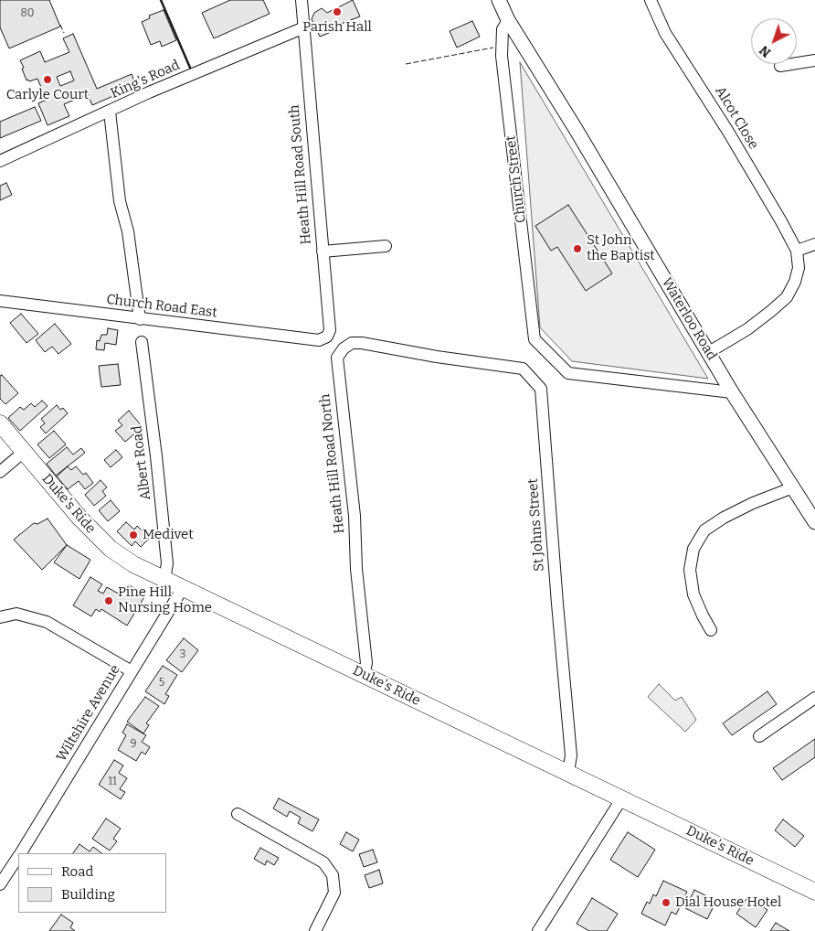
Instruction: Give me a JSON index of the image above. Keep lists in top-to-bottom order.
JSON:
{
  "streets": {
    "main road": ["Duke's Ride"],
    "street": [
      "King's Road",
      "Alcot Close",
      "Heath Hill Road South",
      "Church Street",
      "Church Road East",
      "Waterloo Road",
      "Albert Road",
      "Heath Hill Road North",
      "St Johns Street",
      "Wiltshire Avenue"
    ]
  },
  "crossings": [
    ["King's Road", "Heath Hill Road South"],
    ["Alcot Close", "Waterloo Road"],
    ["Heath Hill Road South", "Church Road East"],
    ["Church Street", "Waterloo Road"],
    ["Albert Road", "Duke's Ride"],
    ["Heath Hill Road North", "Duke's Ride"],
    ["Heath Hill Road North", "St Johns Street"],
    ["Duke's Ride", "St Johns Street"],
    ["Duke's Ride", "Wiltshire Avenue"]
  ],
  "places": [
    "Parish Hall",
    "Carlyle Court",
    "St John the Baptist",
    "Medivet",
    "Pine Hill Nursing Home",
    "Dial House Hotel"
  ],
  "house_numbers": [
    "80",
    "3",
    "5",
    "9",
    "11"
  ],
  "legend": ["Road", "Building"],
  "north": "bottom left"
}
